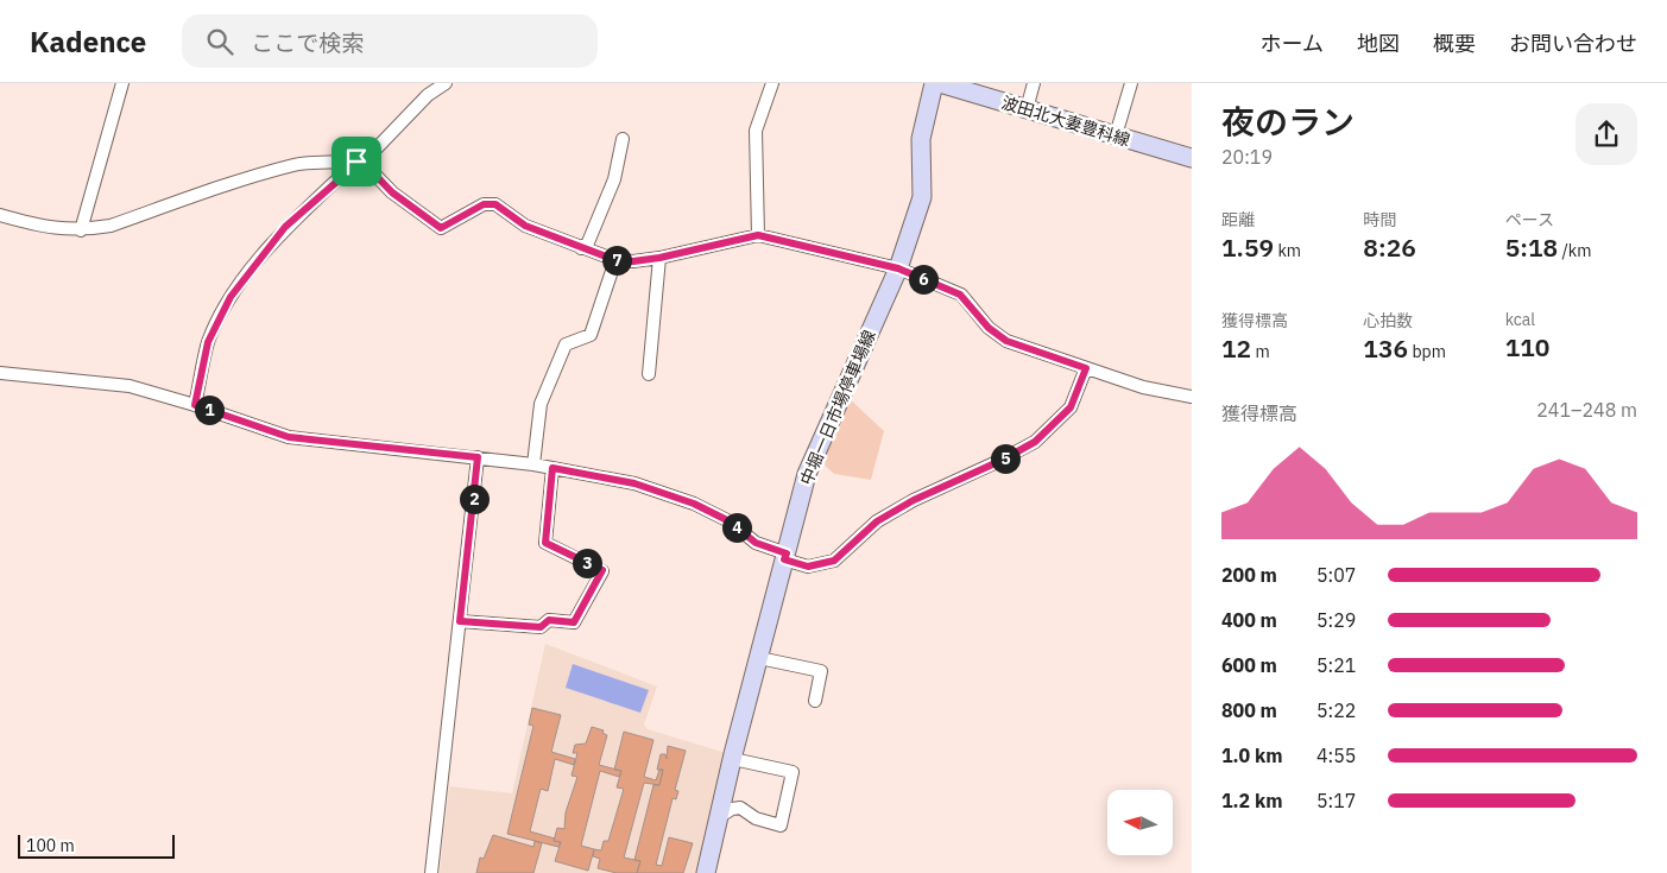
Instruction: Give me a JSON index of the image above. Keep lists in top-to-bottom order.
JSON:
{
  "streets": {
    "main road": ["波田北大妻豊科線", "中堀一日市場停車場線"]
  },
  "scale_bar": "100 m",
  "north": "left",
  "page": {
    "header": "Kadence",
    "search": "ここで検索",
    "nav": [
      "ホーム",
      "地図",
      "概要",
      "お問い合わせ"
    ],
    "heading": ["夜のラン", "20:19"],
    "stats": [
      ["距離", "1.59 km"],
      ["時間", "8:26"],
      ["ペース", "5:18 /km"],
      ["獲得標高", "12 m"],
      ["心拍数", "136 bpm"],
      ["kcal", "110"]
    ],
    "pins": [
      "7",
      "6",
      "1",
      "5",
      "2",
      "4",
      "3"
    ],
    "chart": ["獲得標高", "241–248 m"],
    "list": [
      {
        "name": "200 m",
        "note": "5:07"
      },
      {
        "name": "400 m",
        "note": "5:29"
      },
      {
        "name": "600 m",
        "note": "5:21"
      },
      {
        "name": "800 m",
        "note": "5:22"
      },
      {
        "name": "1.0 km",
        "note": "4:55"
      },
      {
        "name": "1.2 km",
        "note": "5:17"
      }
    ],
    "scale": "100 m"
  }
}
